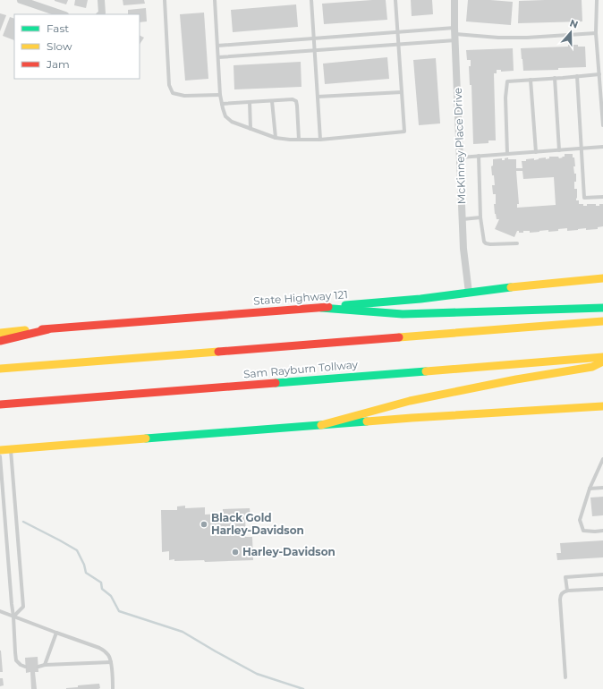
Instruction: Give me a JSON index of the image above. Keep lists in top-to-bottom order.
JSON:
{
  "streets": {
    "main road": ["State Highway 121", "Sam Rayburn Tollway"],
    "street": ["McKinney Place Drive"]
  },
  "crossings": [
    ["McKinney Place Drive", "State Highway 121"]
  ],
  "places": ["Black Gold Harley-Davidson", "Harley-Davidson"],
  "legend": ["Fast", "Slow", "Jam"],
  "north": "top"
}
